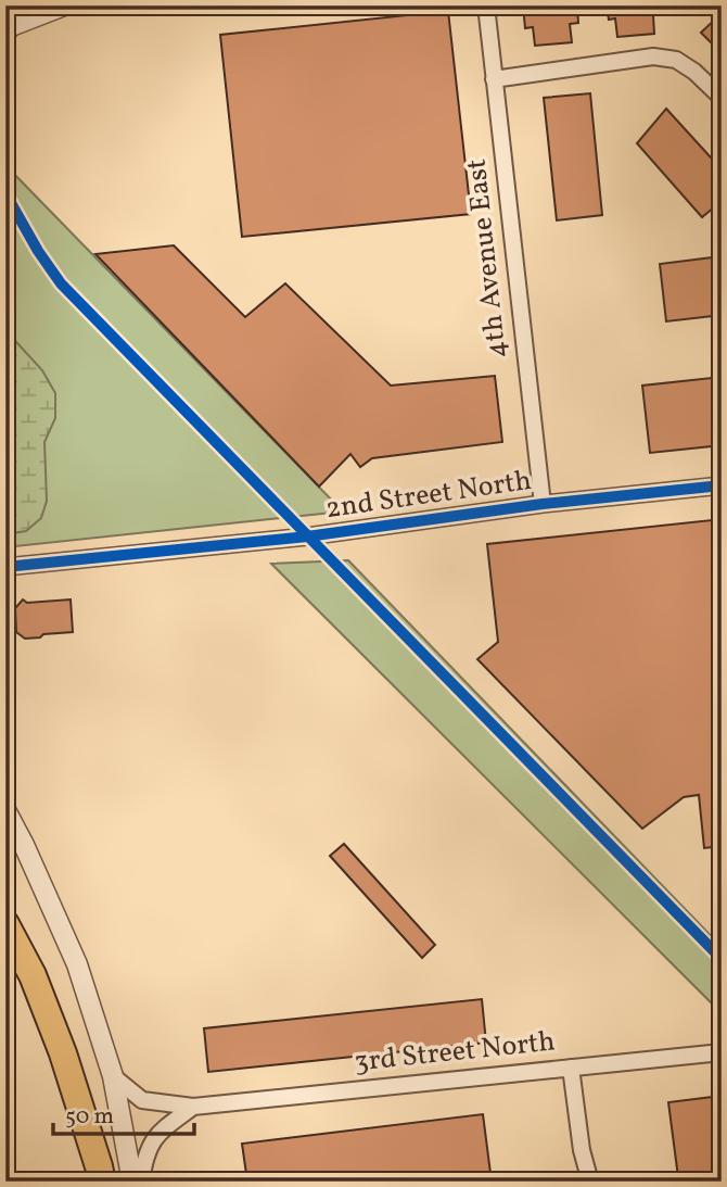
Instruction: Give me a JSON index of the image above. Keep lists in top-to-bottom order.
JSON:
{
  "streets": {
    "street": ["4th Avenue East", "2nd Street North", "3rd Street North"]
  },
  "crossings": [
    ["4th Avenue East", "2nd Street North"]
  ],
  "scale_bar": "50 m"
}
